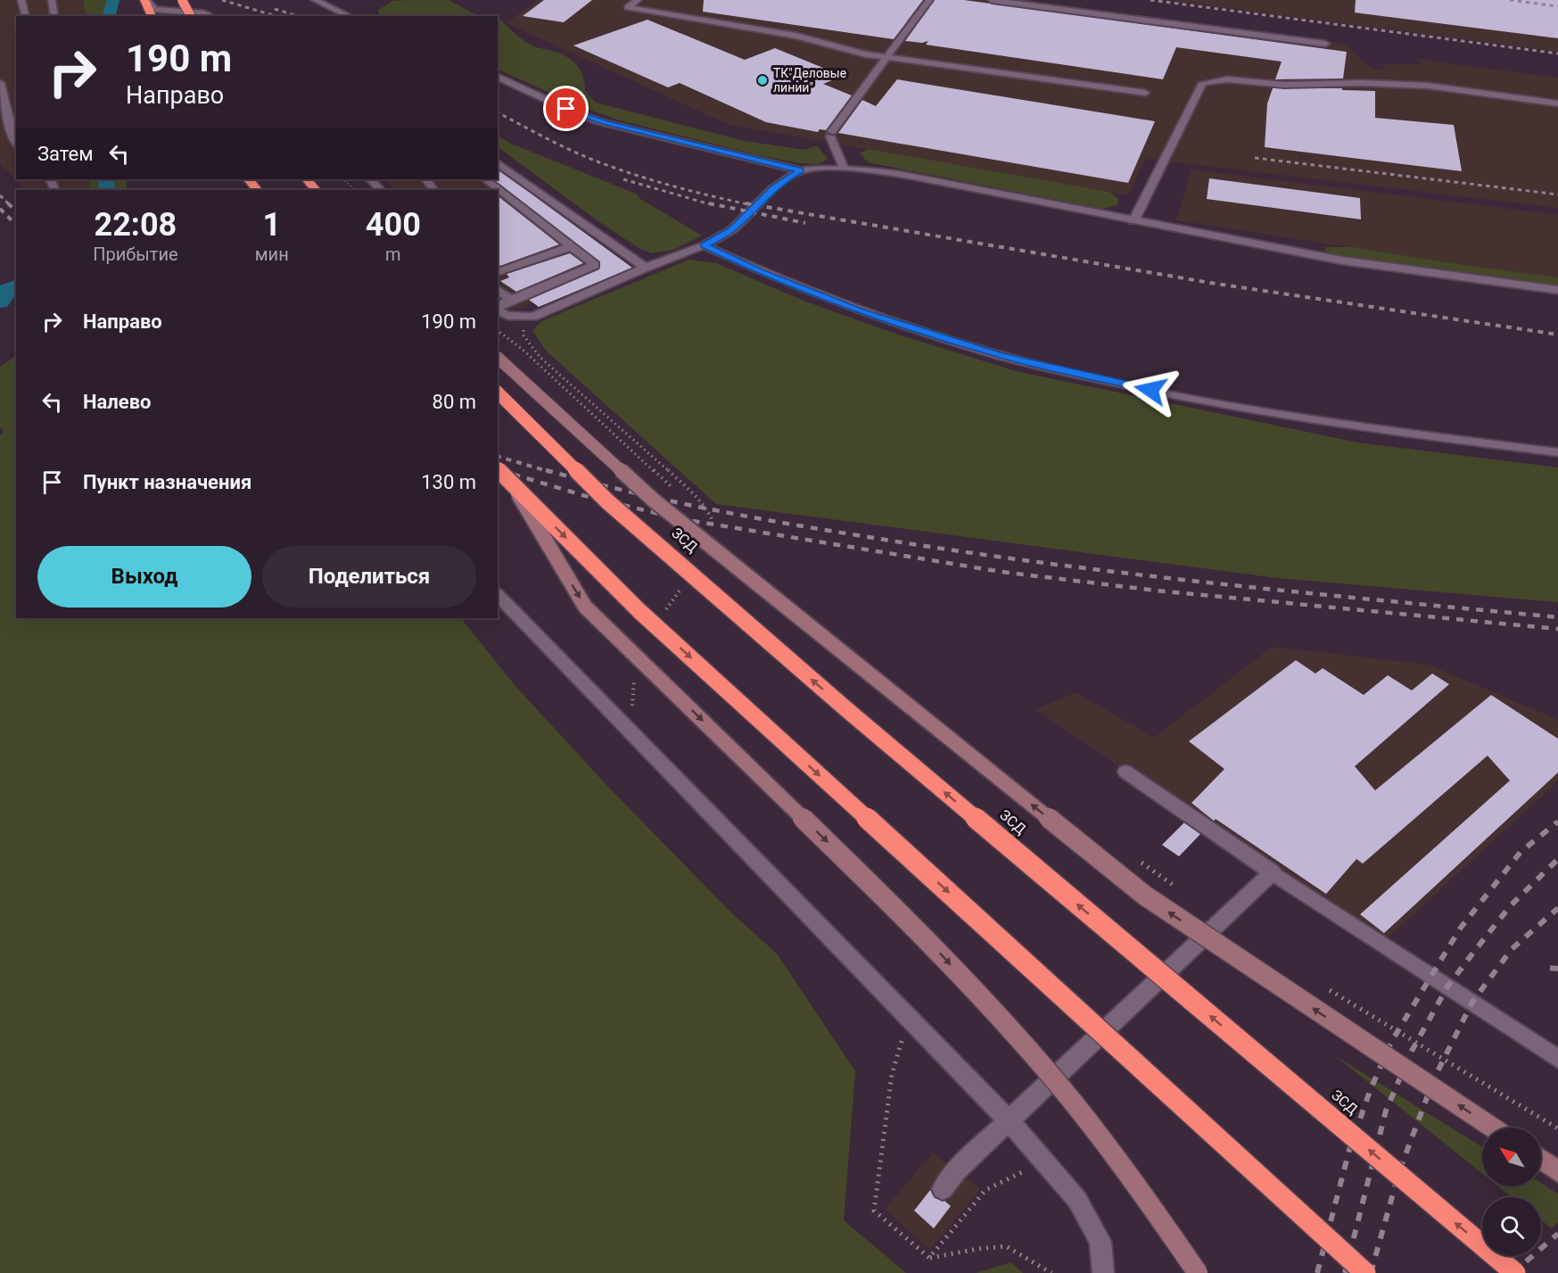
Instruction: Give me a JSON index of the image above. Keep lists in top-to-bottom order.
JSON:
{
  "streets": {
    "highway": ["ЗСД"]
  },
  "places": ["ТК\"Деловые линии\""],
  "north": "top left",
  "page": {
    "turn": ["190 m", "Направо"],
    "then": "Затем",
    "eta": [
      "22:08",
      "Прибытие",
      "1",
      "мин",
      "400",
      "m"
    ],
    "list": [
      {
        "name": "Направо",
        "value": "190 m"
      },
      {
        "name": "Налево",
        "value": "80 m"
      },
      {
        "name": "Пункт назначения",
        "value": "130 m"
      }
    ],
    "buttons": ["Выход", "Поделиться"]
  }
}
